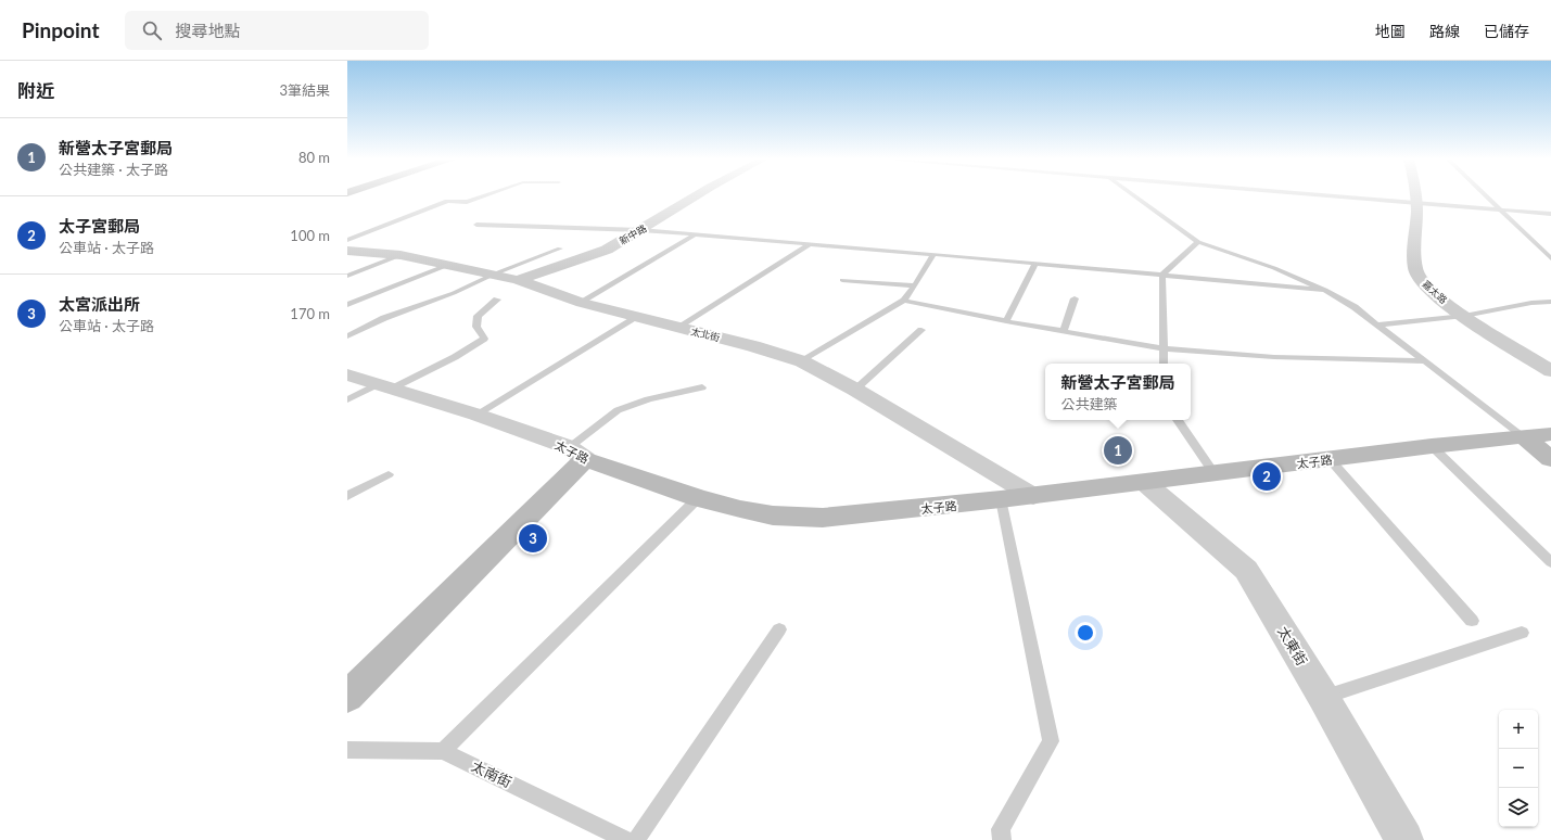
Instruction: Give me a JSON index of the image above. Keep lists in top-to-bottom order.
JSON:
{
  "streets": {
    "street": [
      "新中路",
      "嘉太路",
      "太北街",
      "太子路",
      "太東街"
    ],
    "lane": ["太南街"]
  },
  "crossings": [
    ["新中路", "太北街"],
    ["太北街", "太子路"],
    ["太子路", "太東街"]
  ],
  "page": {
    "header": "Pinpoint",
    "search": "搜尋地點",
    "nav": ["地圖", "路線", "已儲存"],
    "heading": ["附近", "3筆結果"],
    "list": [
      {
        "mark": "1",
        "name": "新營太子宮郵局",
        "note": "公共建築 · 太子路",
        "value": "80 m"
      },
      {
        "mark": "2",
        "name": "太子宮郵局",
        "note": "公車站 · 太子路",
        "value": "100 m"
      },
      {
        "mark": "3",
        "name": "太宮派出所",
        "note": "公車站 · 太子路",
        "value": "170 m"
      }
    ],
    "popup": ["新營太子宮郵局", "公共建築"],
    "pins": ["1", "2", "3"],
    "map_buttons": ["+", "−"]
  }
}
